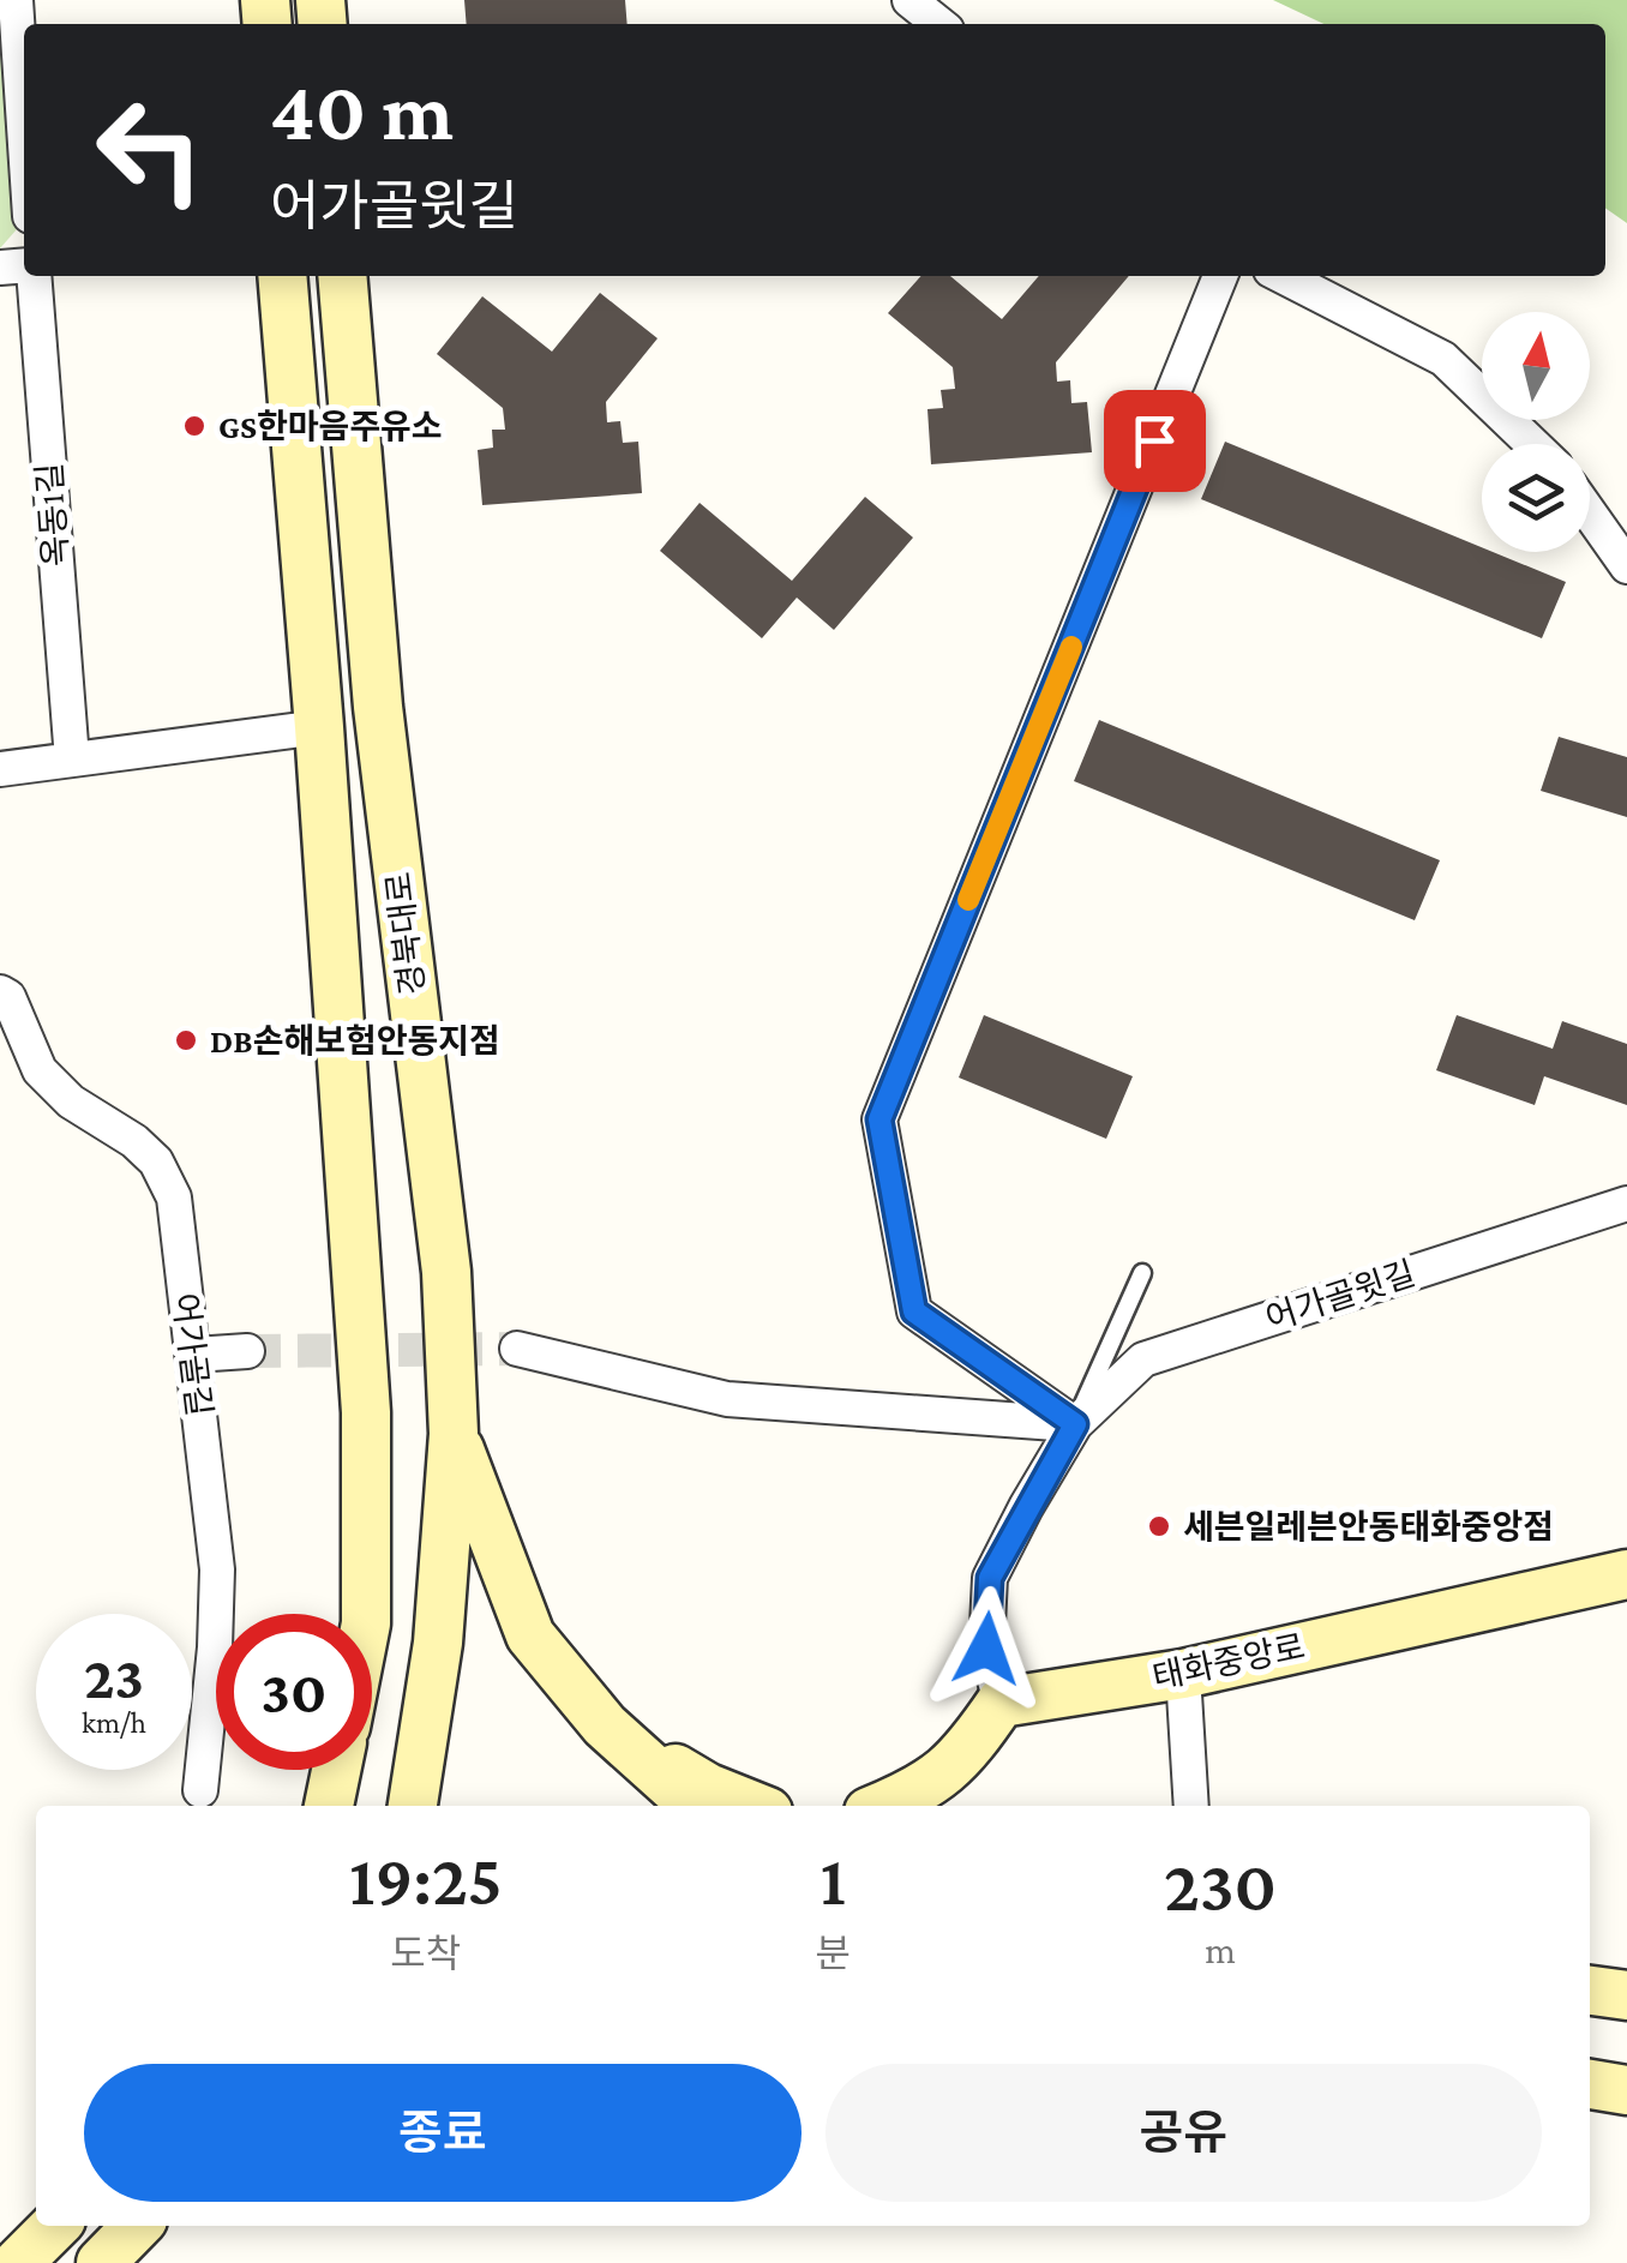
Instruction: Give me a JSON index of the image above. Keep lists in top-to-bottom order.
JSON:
{
  "streets": {
    "street": [
      "옥동1길",
      "경북대로",
      "어가골윗길",
      "어가골길",
      "태화중앙로"
    ]
  },
  "crossings": [
    ["어가골윗길", "태화중앙로"]
  ],
  "places": ["GS한마음주유소", "DB손해보험안동지점", "세븐일레븐안동태화중앙점"],
  "north": "top",
  "page": {
    "turn": ["40 m", "어가골윗길"],
    "speed": "23 km/h",
    "limit": "30",
    "eta": [
      "19:25",
      "도착",
      "1",
      "분",
      "230",
      "m"
    ],
    "buttons": ["종료", "공유"]
  }
}
